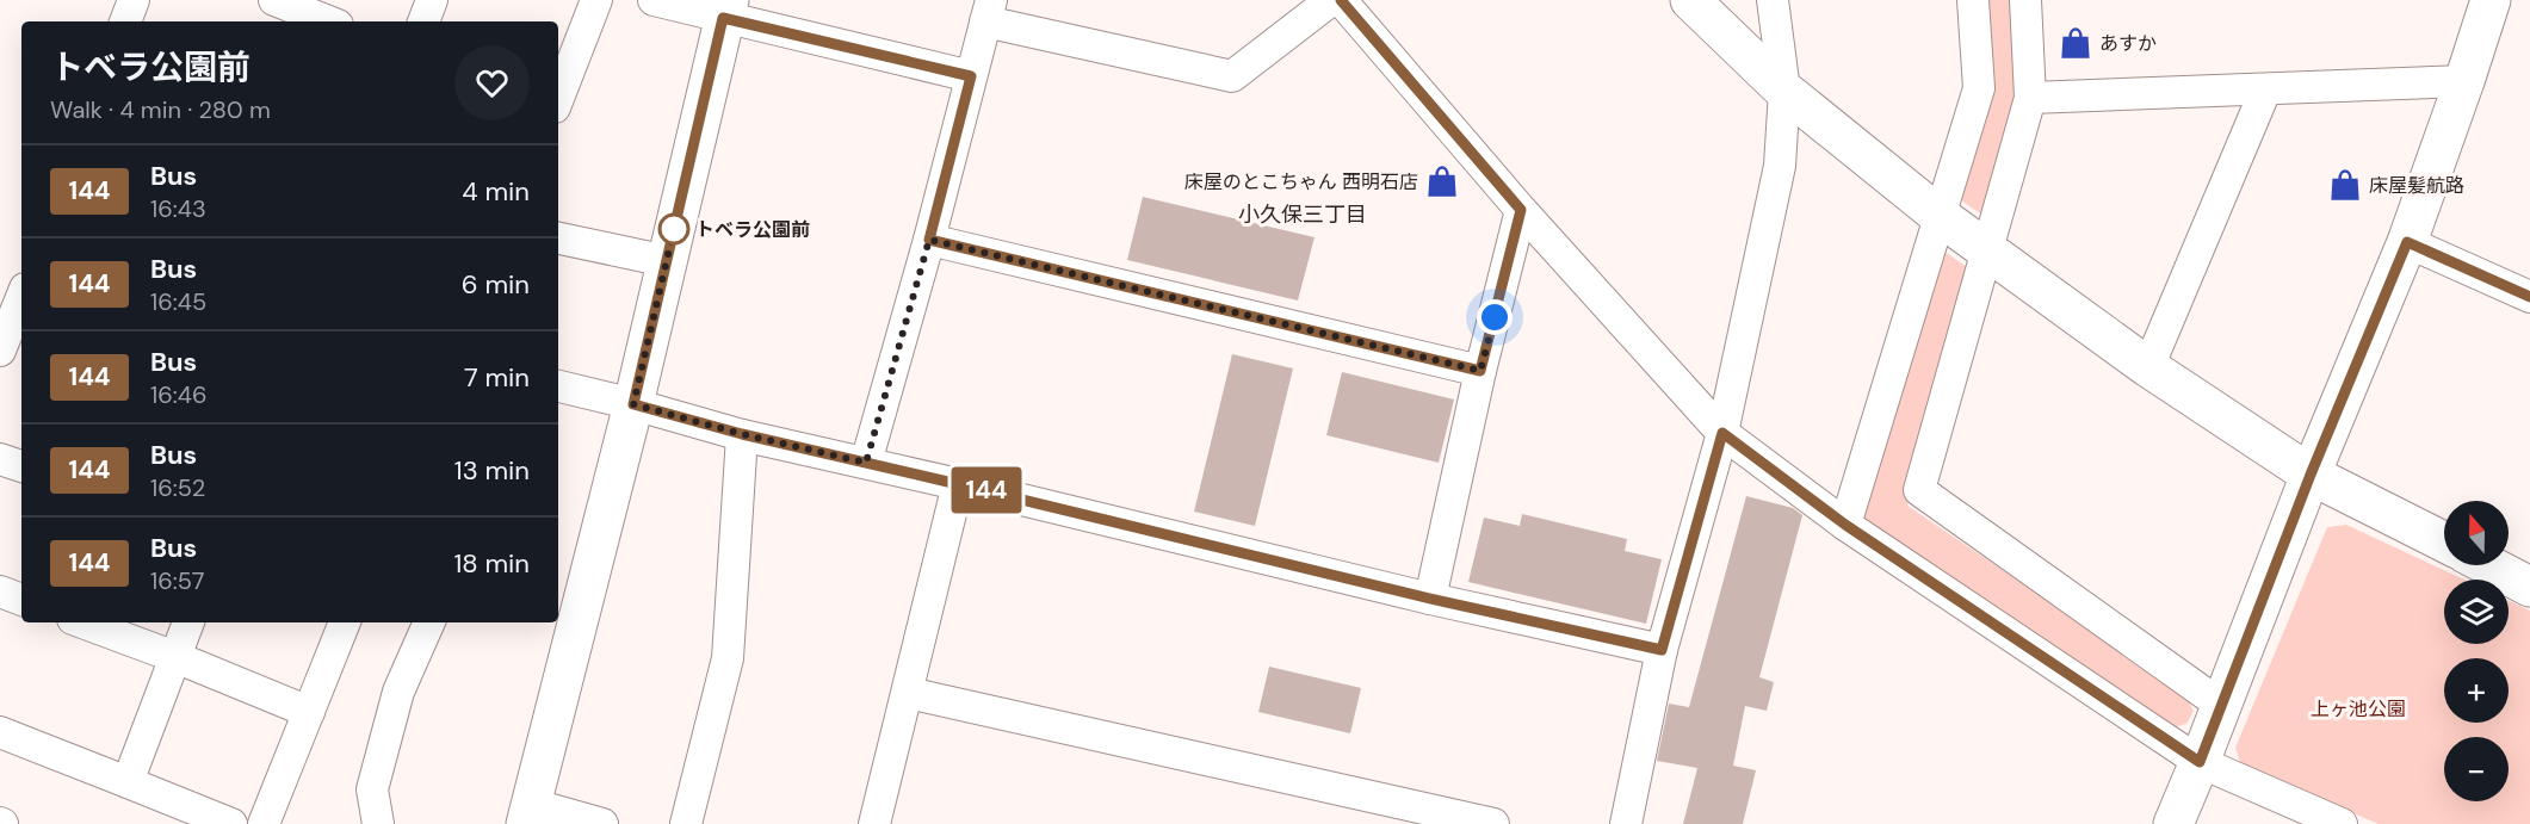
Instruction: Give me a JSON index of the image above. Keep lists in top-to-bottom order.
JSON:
{
  "districts": ["小久保三丁目"],
  "parks": ["上ヶ池公園"],
  "places": {
    "shop": ["あすか", "床屋のとこちゃん 西明石店", "床屋髪航路"],
    "other": ["トベラ公園前"]
  },
  "lines": ["bus line 144"],
  "north": "top",
  "page": {
    "on_map": "144",
    "heading": ["トベラ公園前", "Walk · 4 min · 280 m"],
    "list": [
      {
        "mark": "144",
        "name": "Bus",
        "note": "16:43",
        "value": "4 min"
      },
      {
        "mark": "144",
        "name": "Bus",
        "note": "16:45",
        "value": "6 min"
      },
      {
        "mark": "144",
        "name": "Bus",
        "note": "16:46",
        "value": "7 min"
      },
      {
        "mark": "144",
        "name": "Bus",
        "note": "16:52",
        "value": "13 min"
      },
      {
        "mark": "144",
        "name": "Bus",
        "note": "16:57",
        "value": "18 min"
      }
    ],
    "map_buttons": ["+", "−"]
  }
}
